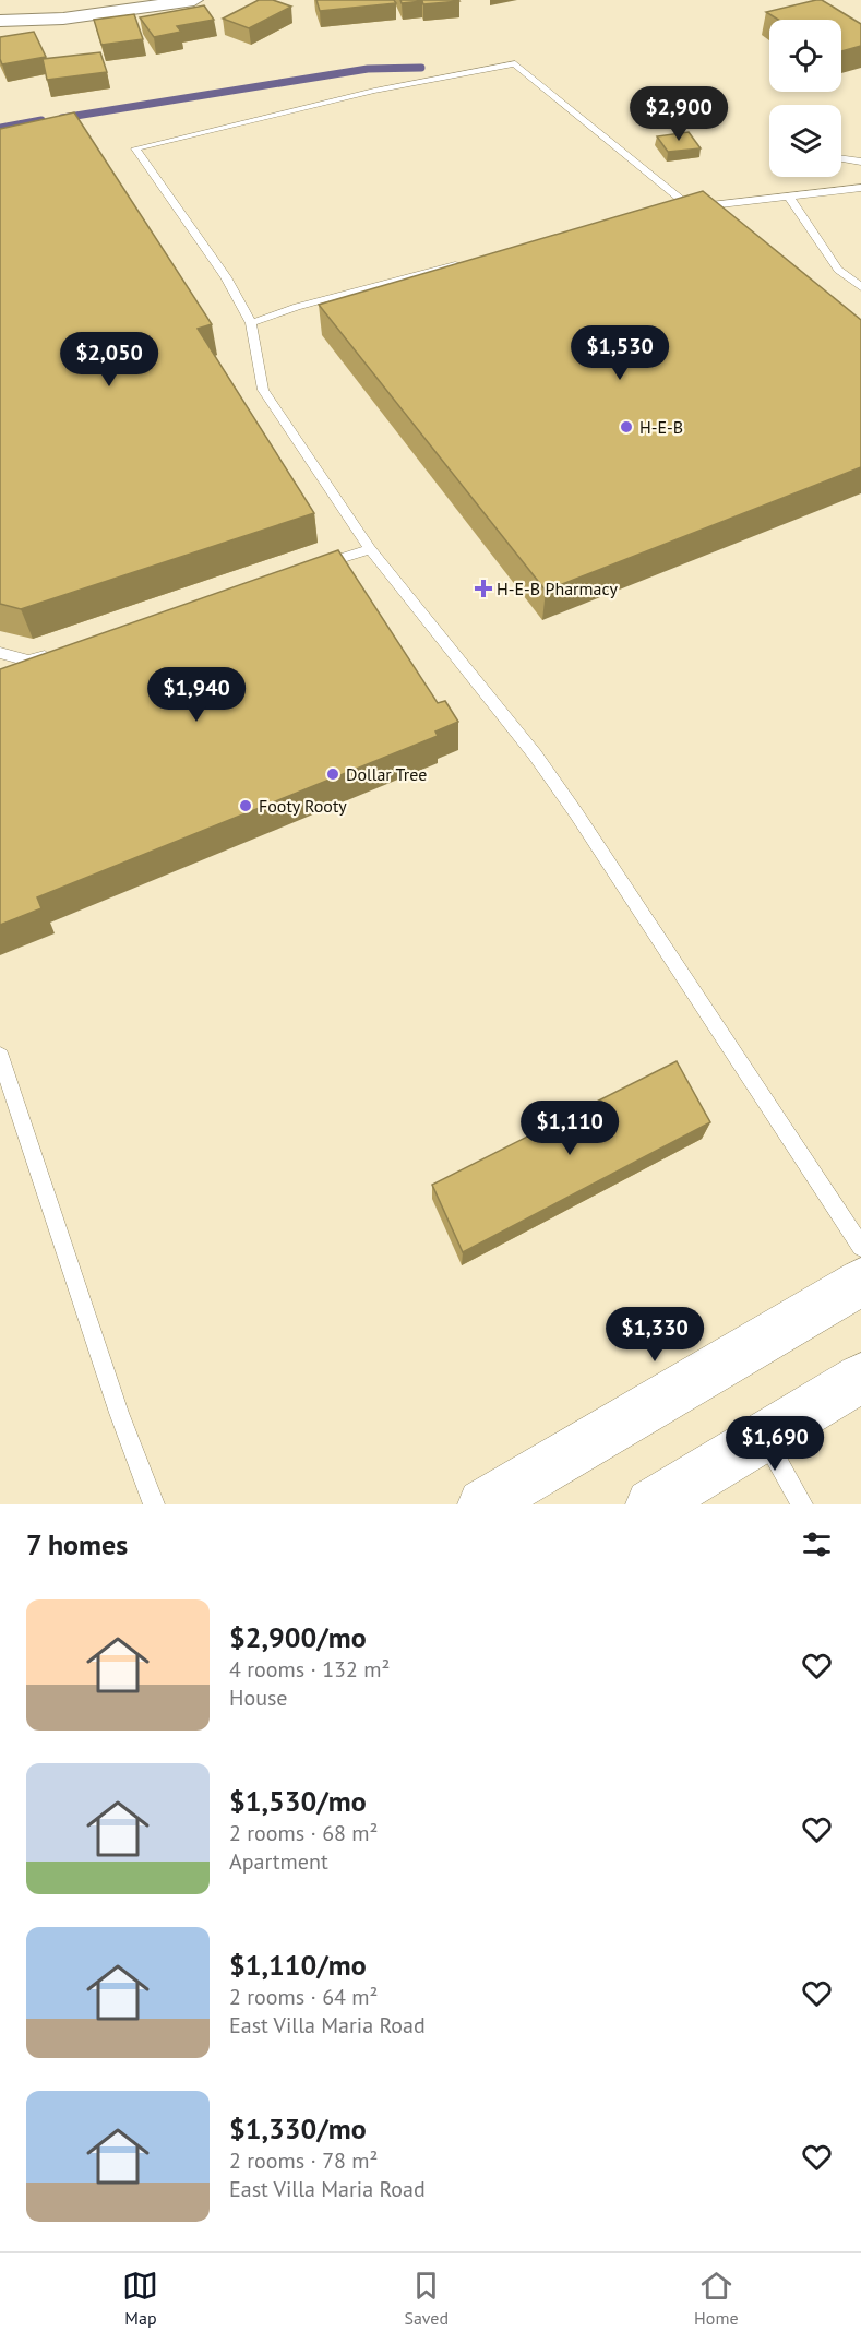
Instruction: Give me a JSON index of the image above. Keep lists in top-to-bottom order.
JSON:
{
  "places": {
    "other": ["H-E-B", "Dollar Tree", "Footy Rooty"],
    "health": ["H-E-B Pharmacy"]
  },
  "page": {
    "price": [
      "$2,900",
      "$1,530",
      "$2,050",
      "$1,940",
      "$1,110",
      "$1,330",
      "$1,690"
    ],
    "heading": "7 homes",
    "list": [
      {
        "name": "$2,900/mo",
        "note": "4 rooms · 132 m² · House"
      },
      {
        "name": "$1,530/mo",
        "note": "2 rooms · 68 m² · Apartment"
      },
      {
        "name": "$1,110/mo",
        "note": "2 rooms · 64 m² · East Villa Maria Road"
      },
      {
        "name": "$1,330/mo",
        "note": "2 rooms · 78 m² · East Villa Maria Road"
      }
    ],
    "tabs": ["Map", "Saved", "Home"]
  }
}
